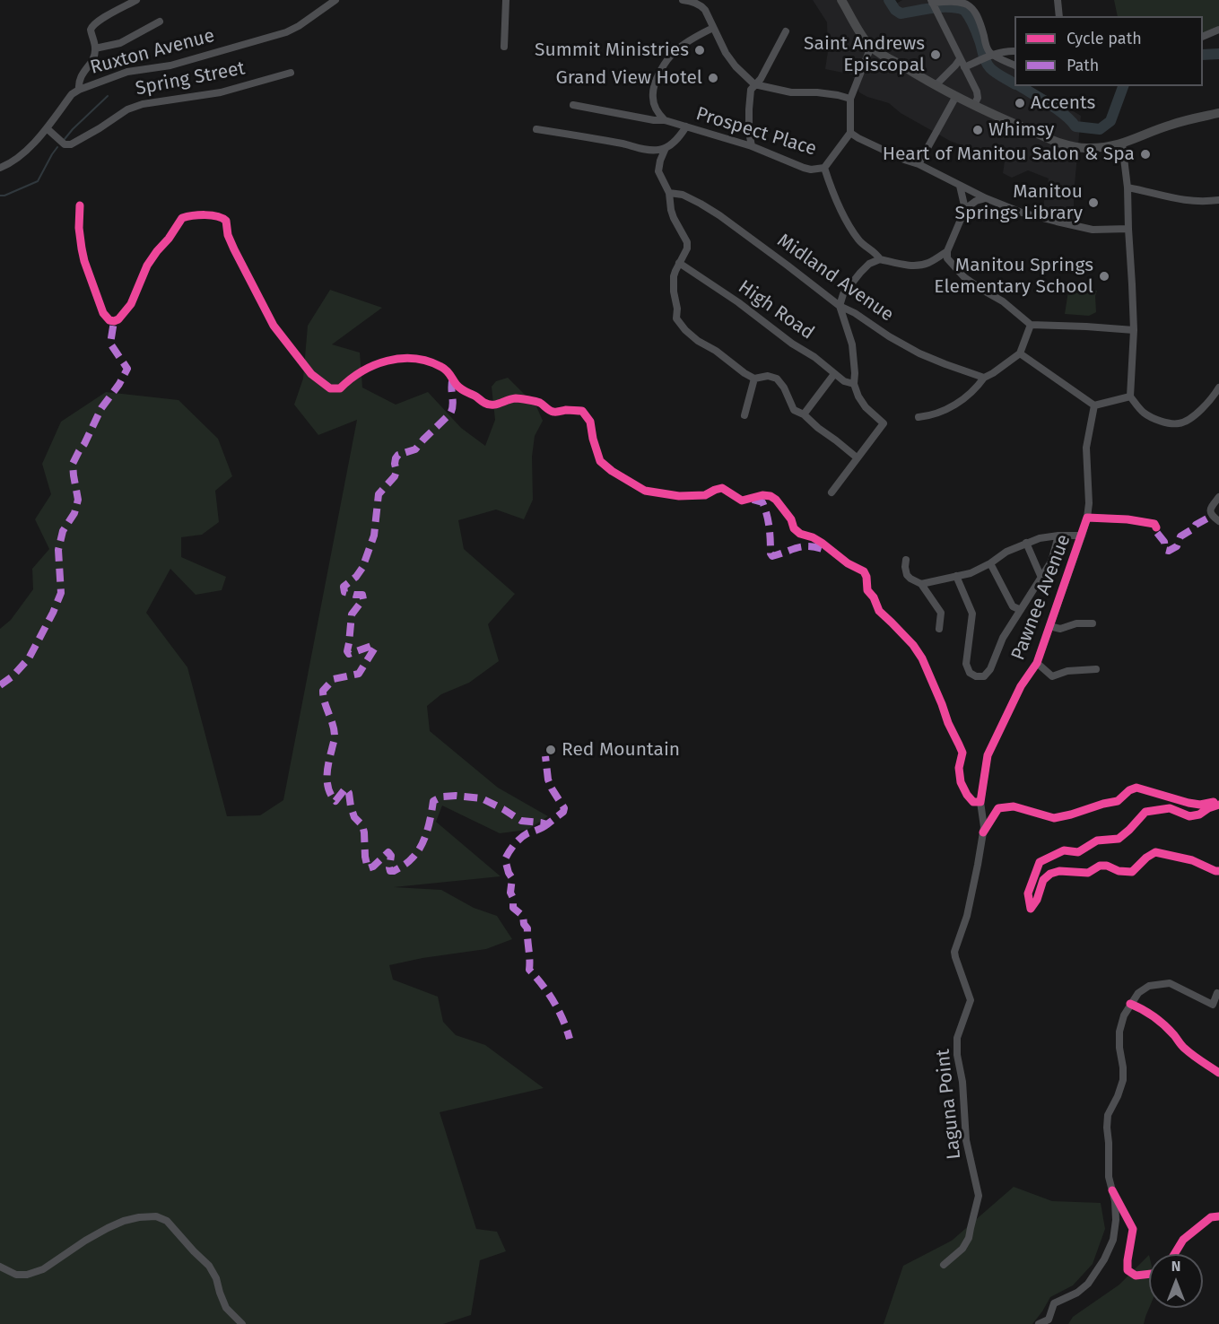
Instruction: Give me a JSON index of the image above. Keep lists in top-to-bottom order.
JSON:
{
  "streets": {
    "street": [
      "Ruxton Avenue",
      "Spring Street",
      "Prospect Place",
      "Midland Avenue",
      "High Road",
      "Pawnee Avenue",
      "Laguna Point"
    ]
  },
  "crossings": [
    ["Ruxton Avenue", "Spring Street"],
    ["Pawnee Avenue", "Laguna Point"]
  ],
  "places": [
    "Summit Ministries",
    "Saint Andrews Episcopal",
    "Grand View Hotel",
    "Accents",
    "Whimsy",
    "Heart of Manitou Salon & Spa",
    "Manitou Springs Library",
    "Manitou Springs Elementary School",
    "Red Mountain"
  ],
  "legend": ["Cycle path", "Path"],
  "north": "top"
}
